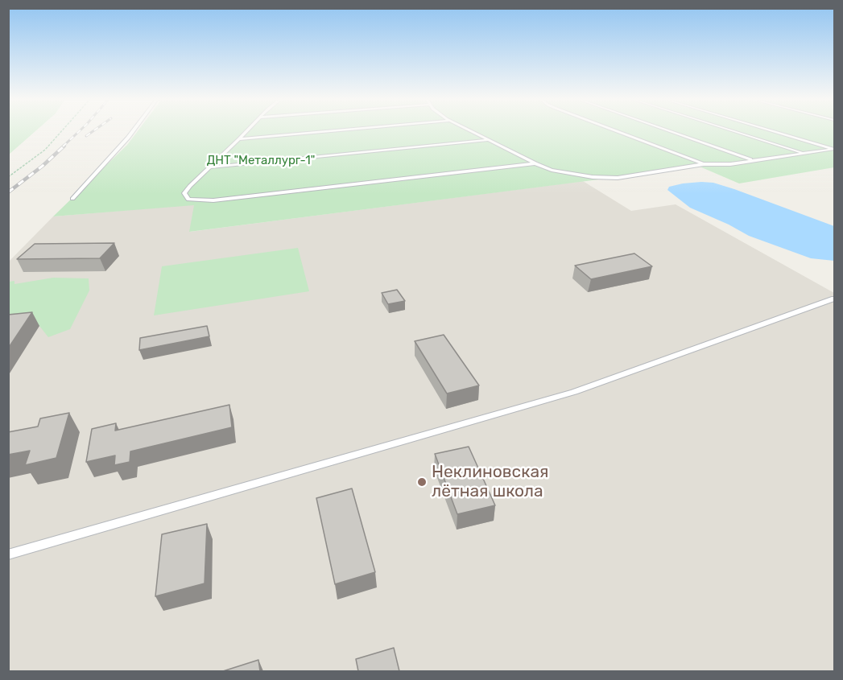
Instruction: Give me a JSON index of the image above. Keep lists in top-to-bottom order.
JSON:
{
  "parks": ["ДНТ \"Металлург-1\""],
  "places": ["Неклиновская лётная школа"]
}
